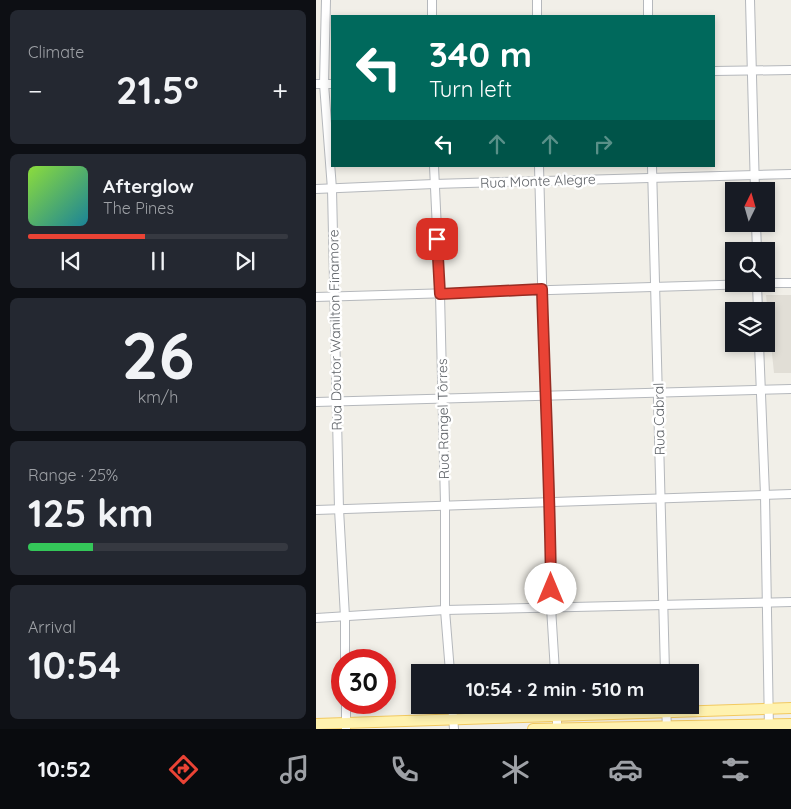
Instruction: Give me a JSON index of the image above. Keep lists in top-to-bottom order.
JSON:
{
  "streets": {
    "street": [
      "Rua Monte Alegre",
      "Rua Doutor Wanilton Finamore",
      "Rua Rangel Tôrres",
      "Rua Cabral"
    ]
  },
  "crossings": [
    ["Rua Monte Alegre", "Rua Doutor Wanilton Finamore"],
    ["Rua Monte Alegre", "Rua Rangel Tôrres"],
    ["Rua Monte Alegre", "Rua Cabral"]
  ],
  "north": "top",
  "page": {
    "tile": [
      "Climate",
      ["26", "km/h"],
      ["Range · 25%", "125 km"],
      ["Arrival", "10:54"]
    ],
    "turn": ["340 m", "Turn left"],
    "heat": ["−", "21.5°", "+"],
    "song": ["Afterglow", "The Pines"],
    "limit": "30",
    "trip": "10:54 · 2 min · 510 m",
    "tabs": "10:52"
  }
}
